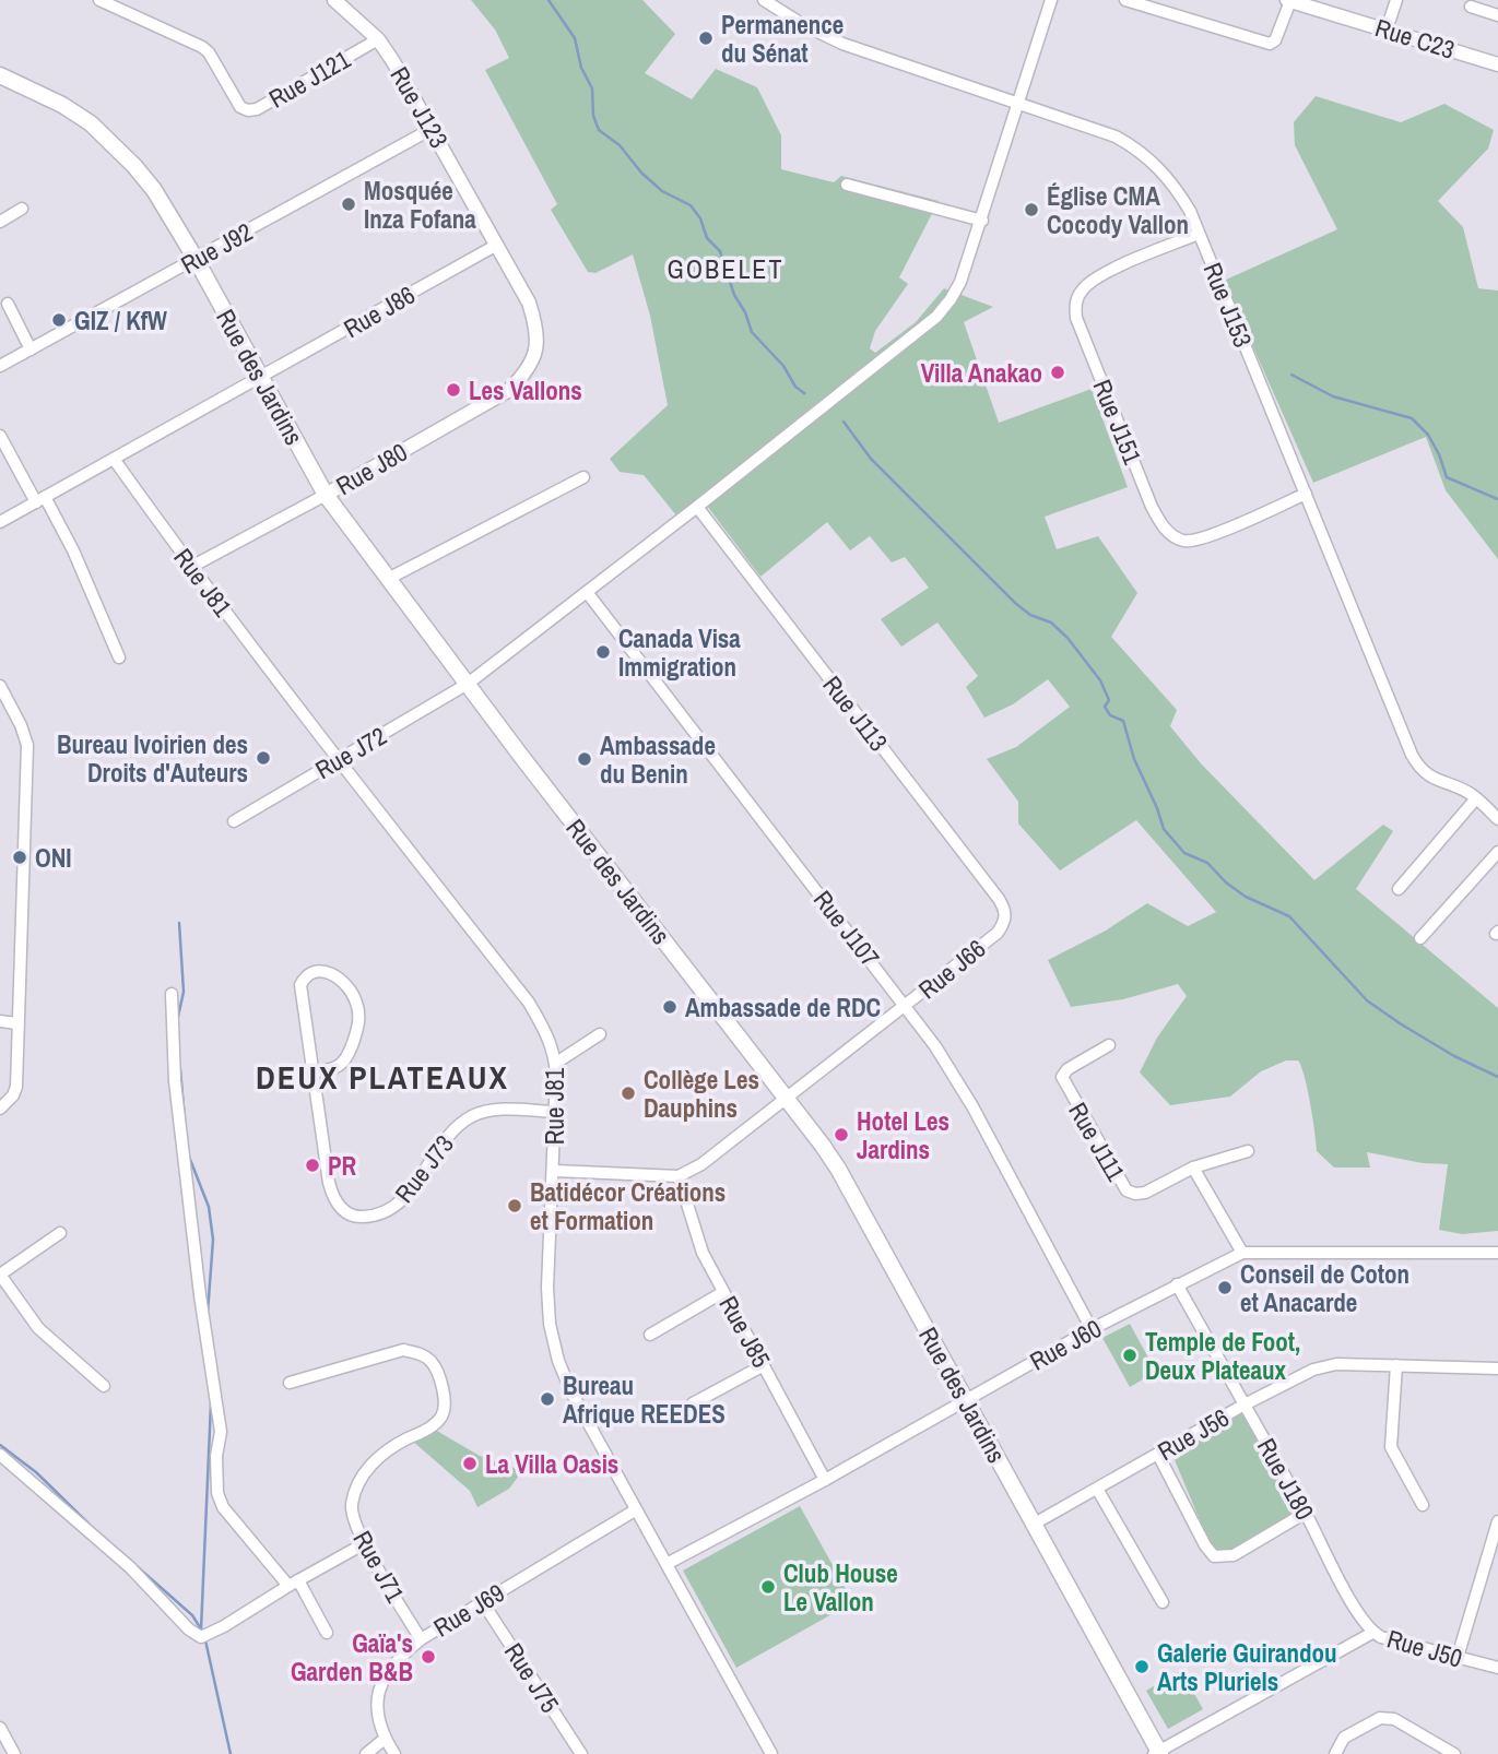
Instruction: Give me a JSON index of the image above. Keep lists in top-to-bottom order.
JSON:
{
  "streets": {
    "main road": ["Rue des Jardins"],
    "street": [
      "Rue C23",
      "Rue J121",
      "Rue J123",
      "Rue J92",
      "Rue J153",
      "Rue J86",
      "Rue J151",
      "Rue J80",
      "Rue J81",
      "Rue J113",
      "Rue J72",
      "Rue J107",
      "Rue J66",
      "Rue J111",
      "Rue J73",
      "Rue J85",
      "Rue J60",
      "Rue J56",
      "Rue J180",
      "Rue J71",
      "Rue J69",
      "Rue J50",
      "Rue J75"
    ]
  },
  "crossings": [
    ["Rue J121", "Rue J123"],
    ["Rue J123", "Rue J92"],
    ["Rue J123", "Rue J86"],
    ["Rue J123", "Rue J80"],
    ["Rue J92", "Rue des Jardins"],
    ["Rue J153", "Rue J151"],
    ["Rue J153", "Rue J72"],
    ["Rue J86", "Rue des Jardins"],
    ["Rue J86", "Rue J81"],
    ["Rue des Jardins", "Rue J80"],
    ["Rue des Jardins", "Rue J72"],
    ["Rue des Jardins", "Rue J66"],
    ["Rue des Jardins", "Rue J60"],
    ["Rue des Jardins", "Rue J56"],
    ["Rue des Jardins", "Rue J50"],
    ["Rue J80", "Rue J81"],
    ["Rue J81", "Rue J72"],
    ["Rue J81", "Rue J73"],
    ["Rue J81", "Rue J60"],
    ["Rue J81", "Rue J69"],
    ["Rue J113", "Rue J72"],
    ["Rue J113", "Rue J66"],
    ["Rue J72", "Rue J107"],
    ["Rue J107", "Rue J66"],
    ["Rue J107", "Rue J60"],
    ["Rue J66", "Rue J85"],
    ["Rue J85", "Rue J60"],
    ["Rue J60", "Rue J180"],
    ["Rue J56", "Rue J180"],
    ["Rue J180", "Rue J50"],
    ["Rue J71", "Rue J69"],
    ["Rue J69", "Rue J75"]
  ],
  "districts": ["GOBELET", "DEUX PLATEAUX"],
  "places": [
    "Permanence du Sénat",
    "Mosquée Inza Fofana",
    "Église CMA Cocody Vallon",
    "GIZ / KfW",
    "Villa Anakao",
    "Les Vallons",
    "Canada Visa Immigration",
    "Bureau Ivoirien des Droits d'Auteurs",
    "Ambassade du Benin",
    "ONI",
    "Ambassade de RDC",
    "Collège Les Dauphins",
    "Hotel Les Jardins",
    "PR",
    "Batidécor Créations et Formation",
    "Conseil de Coton et Anacarde",
    "Temple de Foot, Deux Plateaux",
    "Bureau Afrique REEDES",
    "La Villa Oasis",
    "Club House Le Vallon",
    "Gaïa's Garden B&B",
    "Galerie Guirandou Arts Pluriels"
  ]
}
